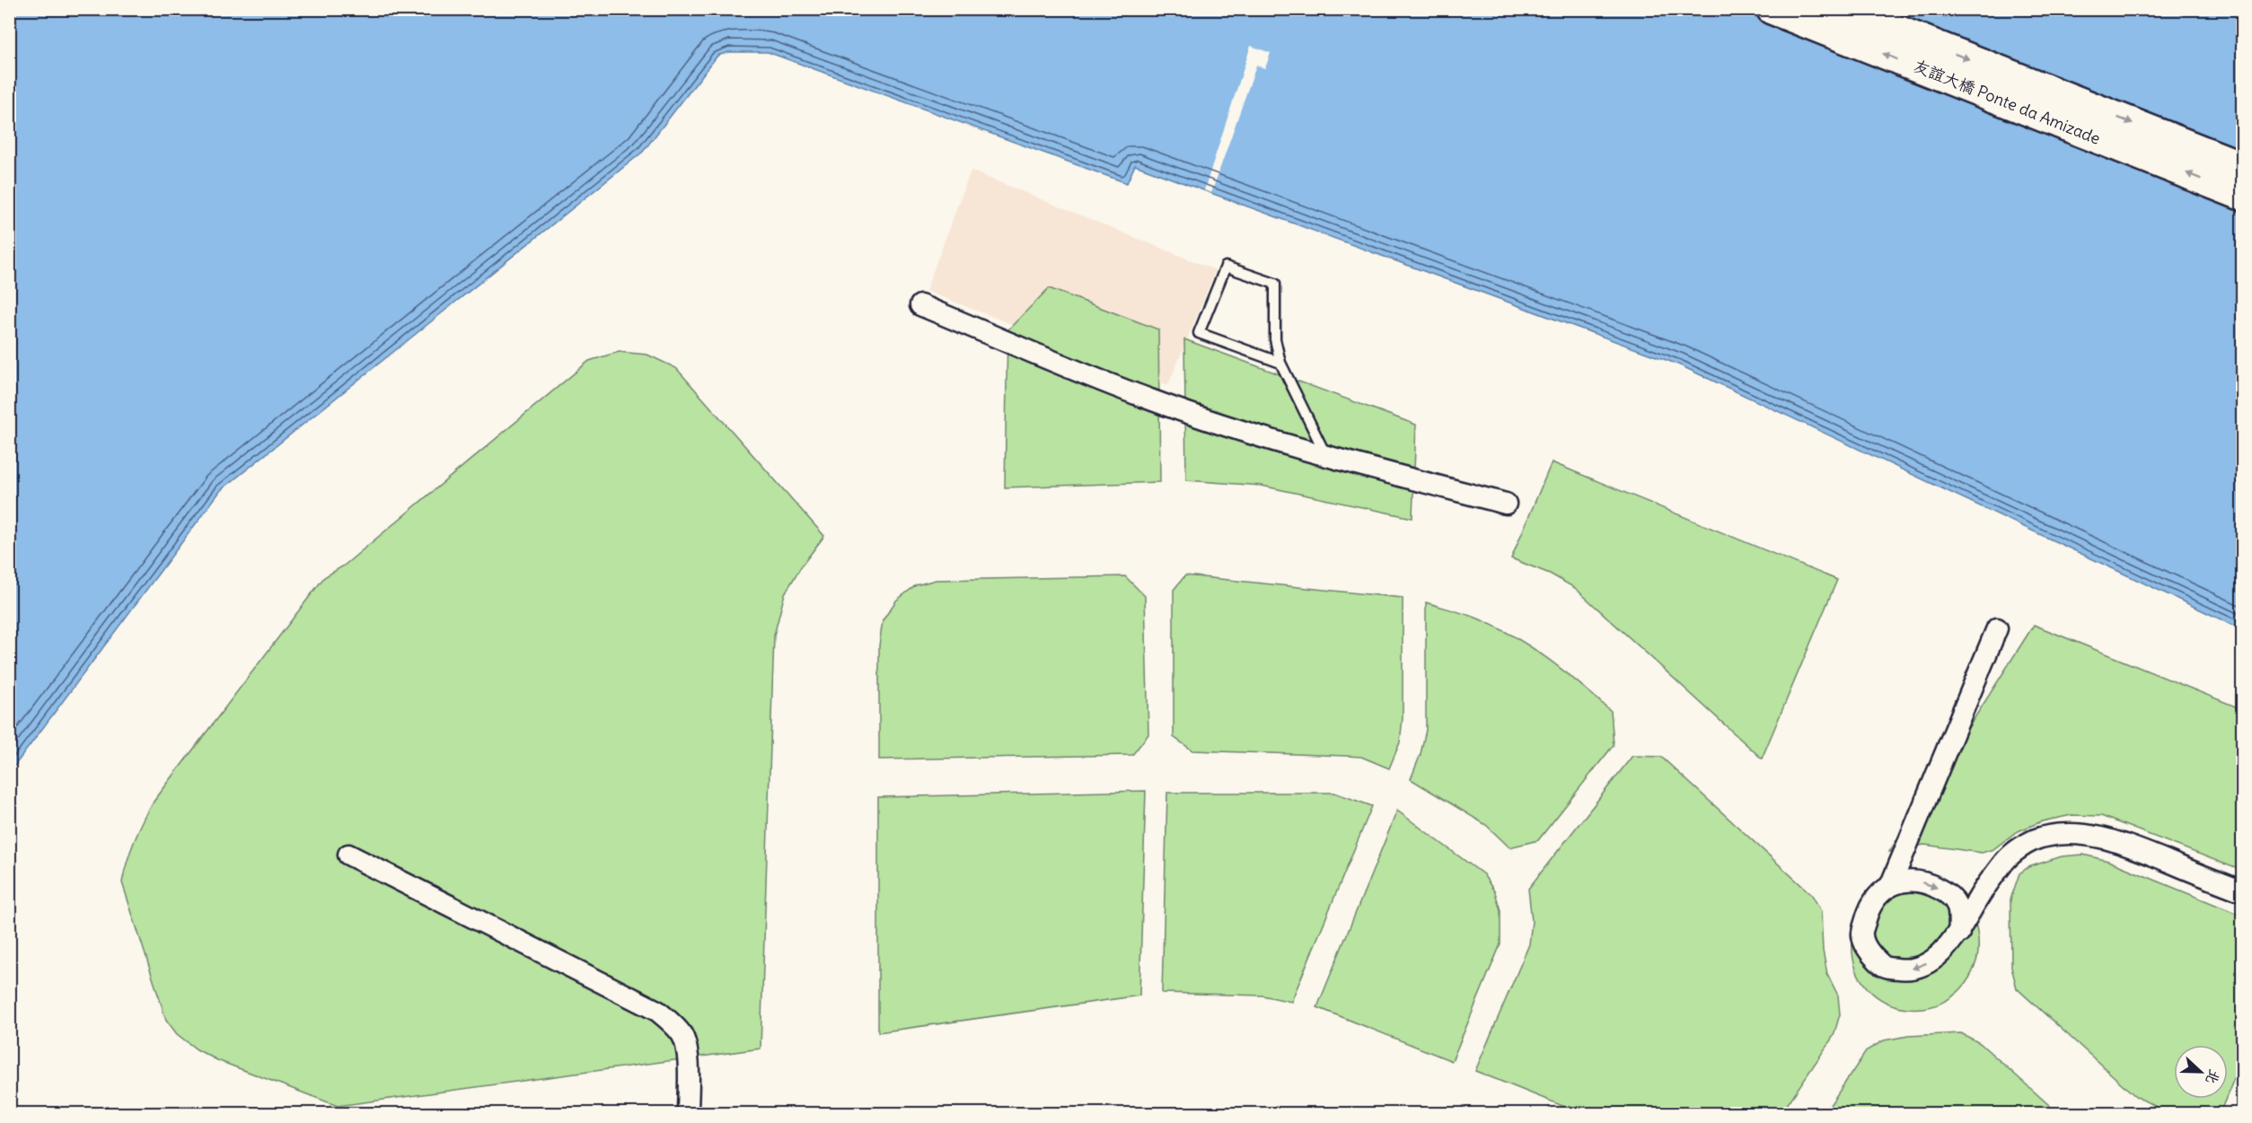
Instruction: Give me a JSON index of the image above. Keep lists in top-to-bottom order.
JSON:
{
  "streets": {
    "main road": ["友誼大橋 Ponte da Amizade"]
  },
  "north": "right"
}
